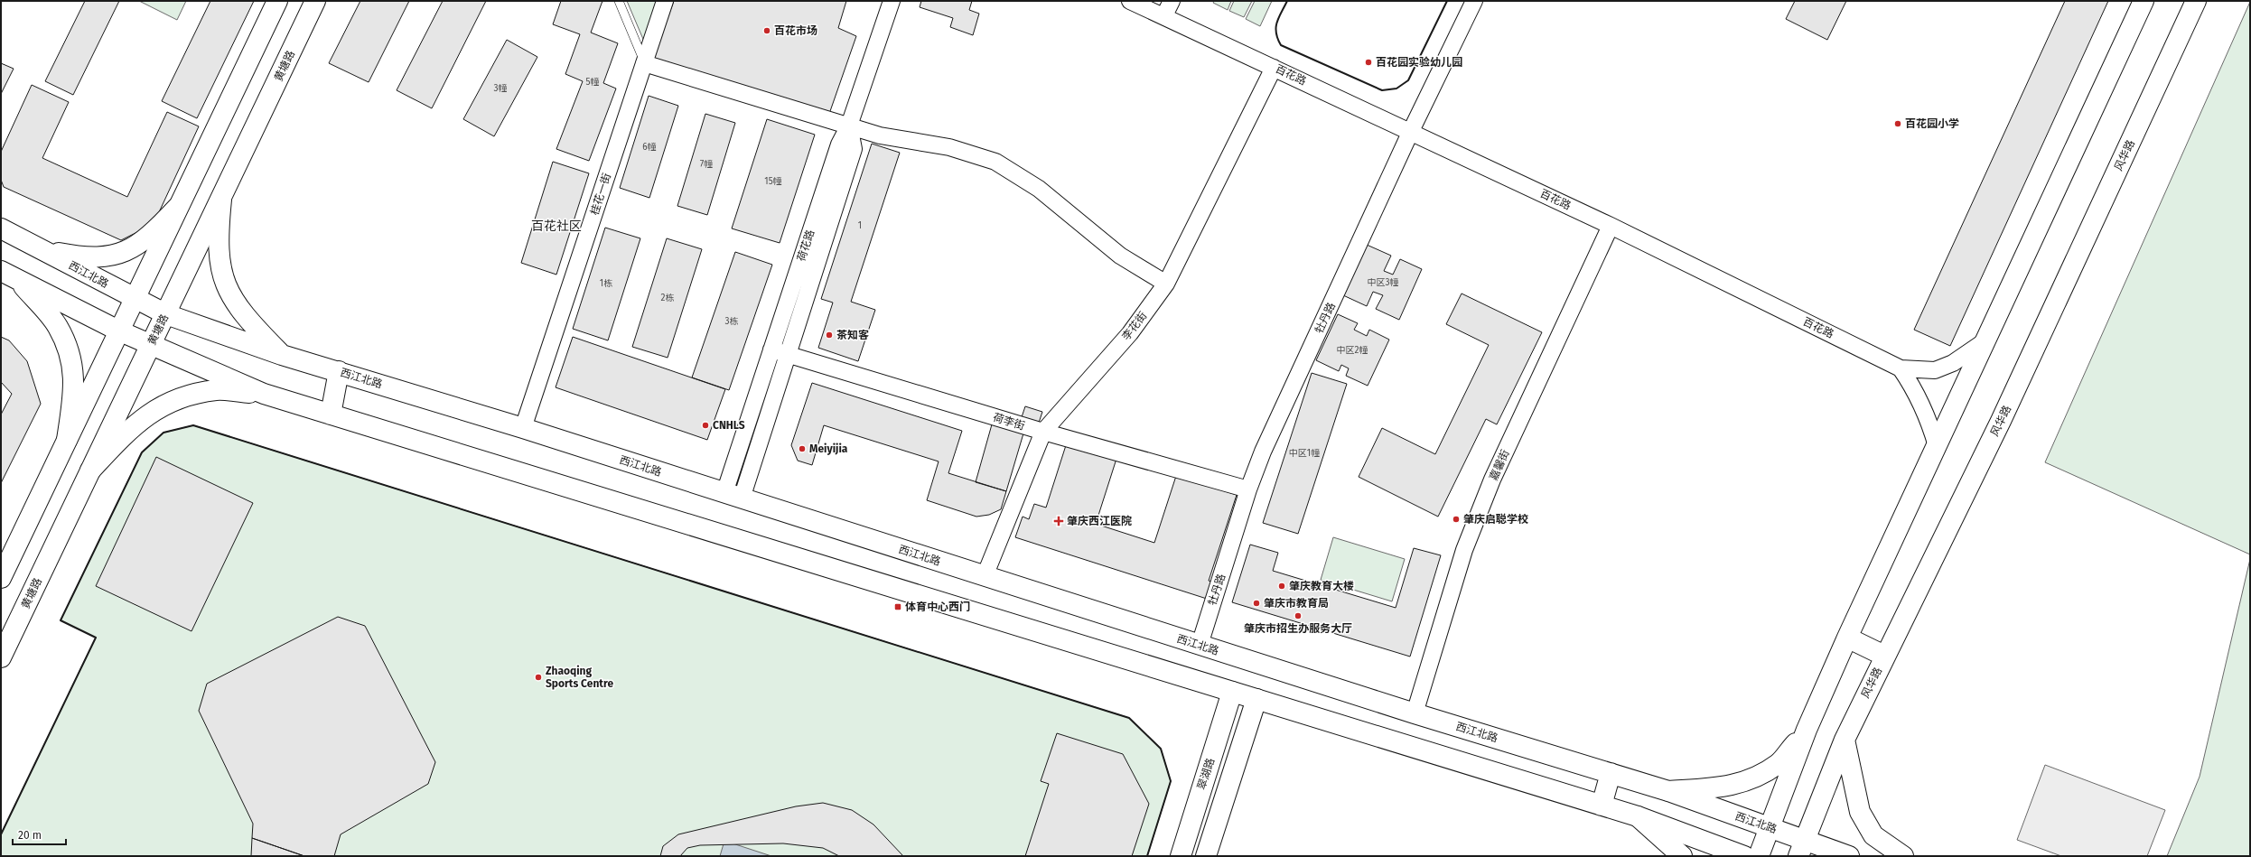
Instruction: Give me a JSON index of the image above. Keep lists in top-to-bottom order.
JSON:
{
  "streets": {
    "main road": [
      "黄塘路",
      "风华路",
      "西江北路",
      "翠湖路"
    ],
    "street": [
      "百花路",
      "桂花一街",
      "荷花路",
      "牡丹路",
      "李花街",
      "荷李街",
      "嘉馨街"
    ]
  },
  "crossings": [
    ["黄塘路", "西江北路"],
    ["百花路", "牡丹路"],
    ["百花路", "李花街"],
    ["百花路", "嘉馨街"],
    ["风华路", "西江北路"],
    ["桂花一街", "西江北路"],
    ["荷花路", "西江北路"],
    ["荷花路", "荷李街"],
    ["西江北路", "牡丹路"],
    ["西江北路", "李花街"],
    ["西江北路", "嘉馨街"],
    ["牡丹路", "荷李街"],
    ["李花街", "荷李街"]
  ],
  "districts": ["百花社区"],
  "places": {
    "other": [
      "百花市场",
      "百花园实验幼儿园",
      "百花园小学",
      "茶知客",
      "CNHLS",
      "Meiyijia",
      "肇庆启聪学校",
      "肇庆教育大楼",
      "肇庆市教育局",
      "肇庆市招生办服务大厅",
      "Zhaoqing Sports Centre"
    ],
    "health": ["肇庆西江医院"],
    "transit": ["体育中心西门"]
  },
  "house_numbers": [
    "5幢",
    "3幢",
    "6幢",
    "7幢",
    "15幢",
    "1",
    "中区3幢",
    "1栋",
    "2栋",
    "3栋",
    "中区2幢",
    "中区1幢"
  ],
  "scale_bar": "20 m"
}
